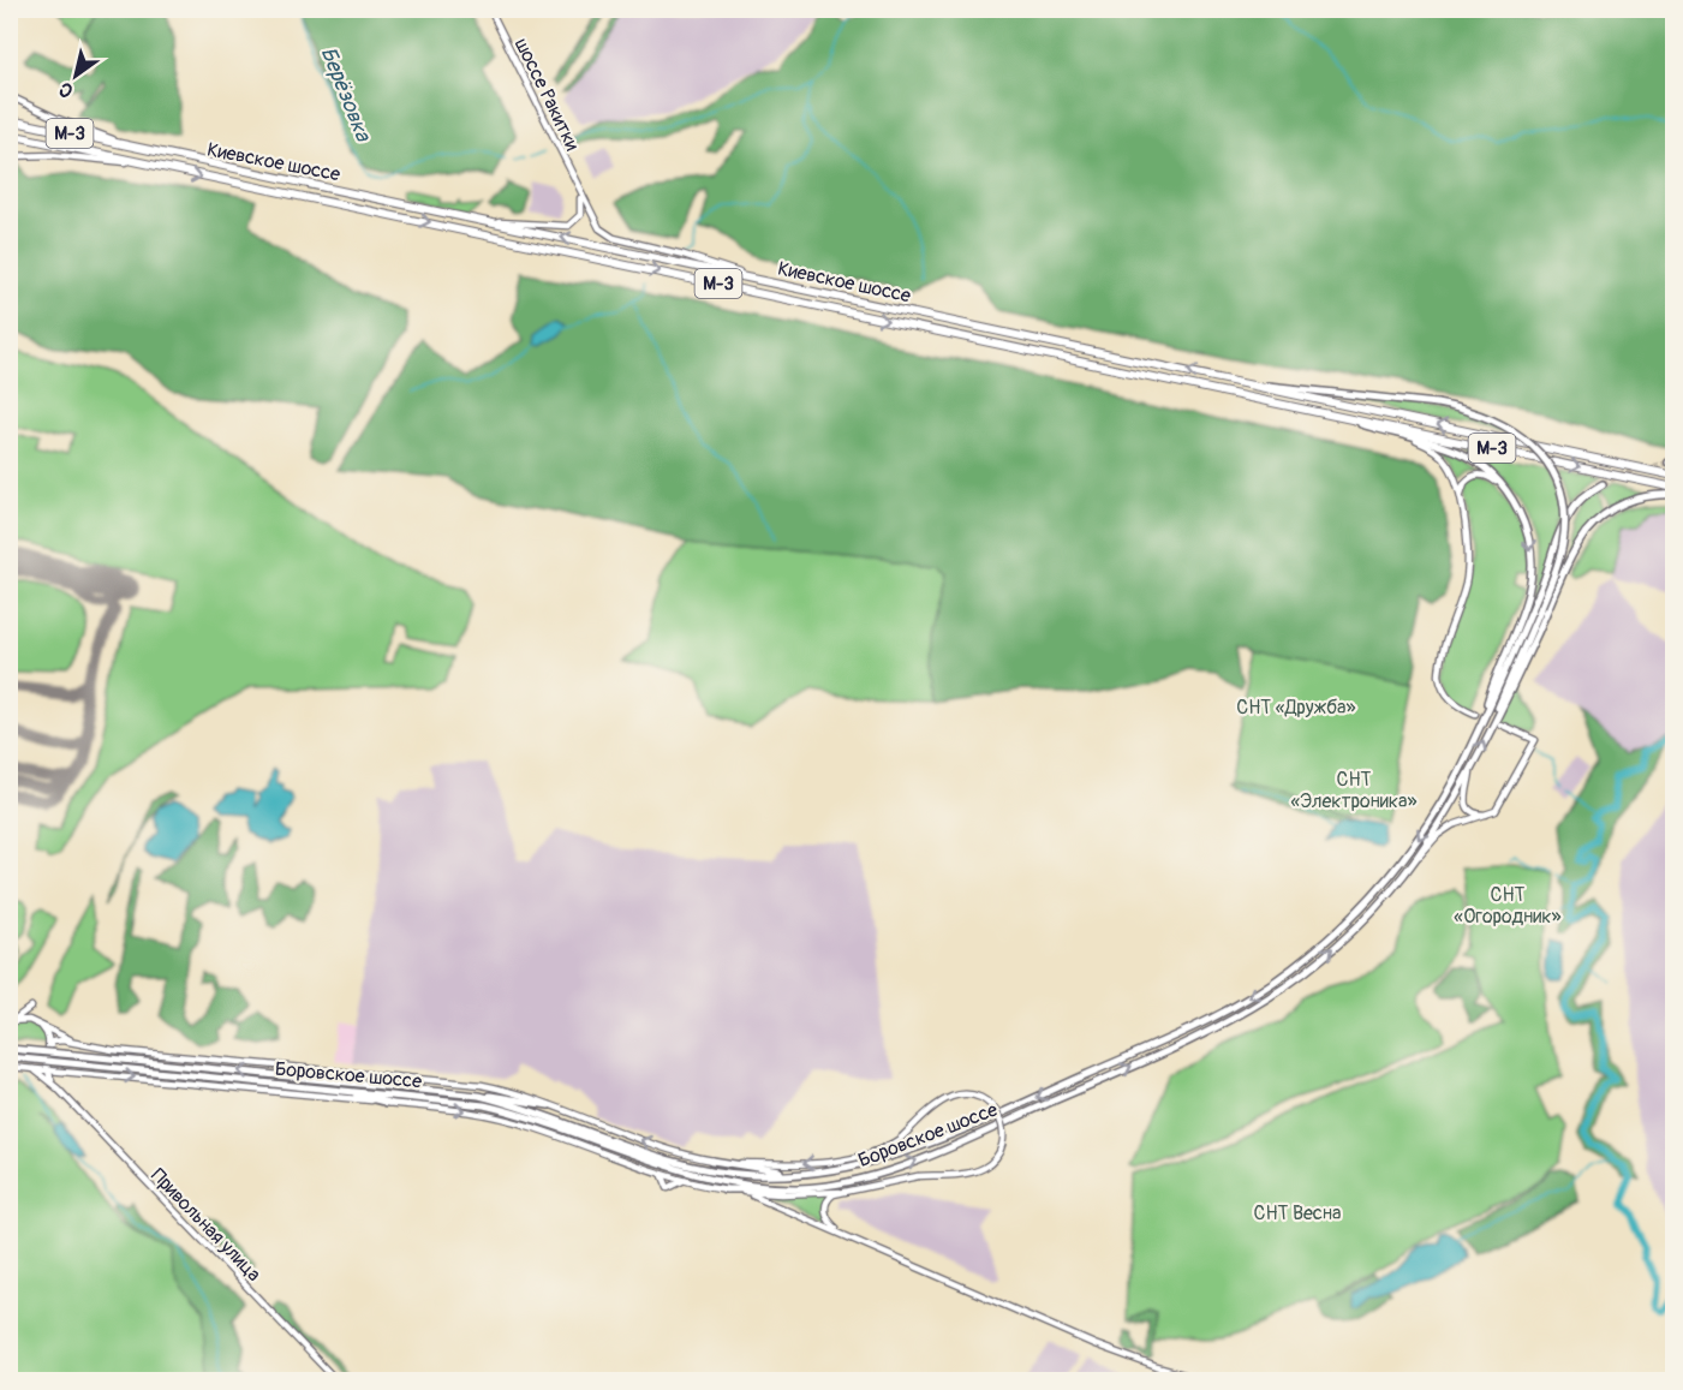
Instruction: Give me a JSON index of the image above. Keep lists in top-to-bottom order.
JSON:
{
  "streets": {
    "highway": ["М-3", "Киевское шоссе"],
    "main road": ["шоссе Ракитки", "Боровское шоссе", "Привольная улица"]
  },
  "crossings": [
    ["шоссе Ракитки", "Киевское шоссе"]
  ],
  "water": ["Берёзовка"],
  "parks": [
    "СНТ «Дружба»",
    "СНТ «Электроника»",
    "СНТ «Огородник»",
    "СНТ Весна"
  ],
  "north": "bottom left"
}
